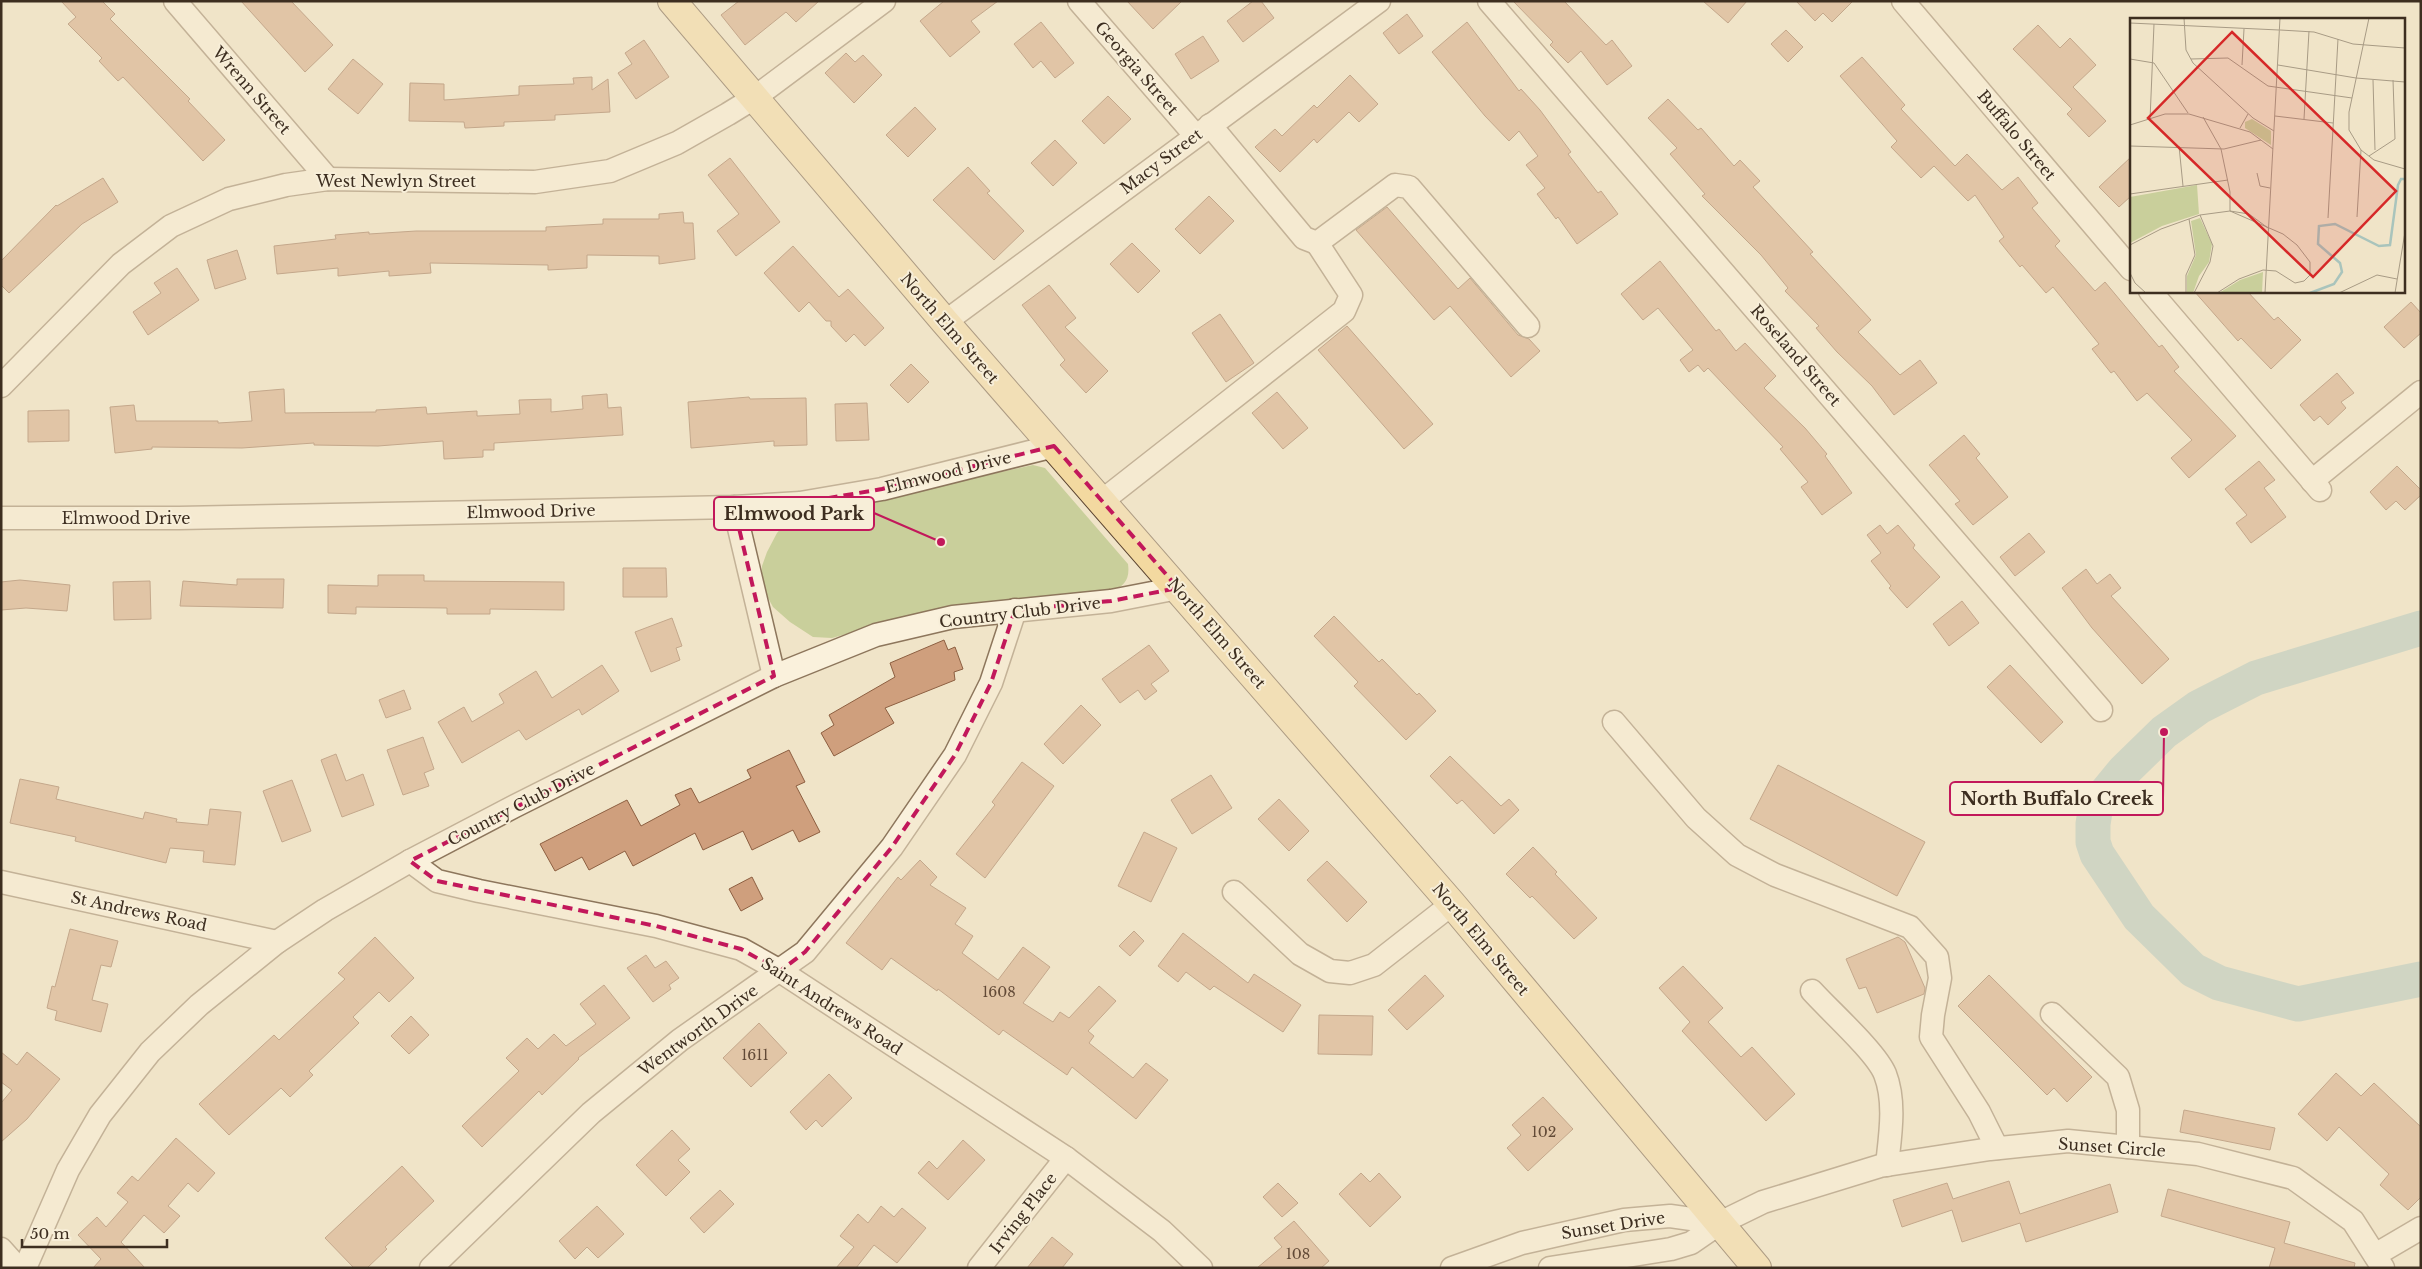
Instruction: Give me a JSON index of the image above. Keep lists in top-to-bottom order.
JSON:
{
  "streets": {
    "main road": ["North Elm Street"],
    "street": [
      "Georgia Street",
      "Wrenn Street",
      "Buffalo Street",
      "Macy Street",
      "West Newlyn Street",
      "Roseland Street",
      "Elmwood Drive",
      "Country Club Drive",
      "St Andrews Road",
      "Saint Andrews Road",
      "Wentworth Drive",
      "Sunset Circle",
      "Irving Place",
      "Sunset Drive"
    ]
  },
  "crossings": [
    ["Georgia Street", "Macy Street"],
    ["Wrenn Street", "West Newlyn Street"],
    ["Macy Street", "North Elm Street"],
    ["West Newlyn Street", "North Elm Street"],
    ["North Elm Street", "Elmwood Drive"],
    ["North Elm Street", "Country Club Drive"],
    ["North Elm Street", "Sunset Circle"],
    ["North Elm Street", "Sunset Drive"],
    ["Country Club Drive", "St Andrews Road"],
    ["Country Club Drive", "Saint Andrews Road"],
    ["Country Club Drive", "Wentworth Drive"],
    ["Saint Andrews Road", "Wentworth Drive"],
    ["Saint Andrews Road", "Irving Place"],
    ["Sunset Circle", "Sunset Drive"]
  ],
  "places": ["Elmwood Park", "North Buffalo Creek"],
  "house_numbers": [
    "1608",
    "1611",
    "102",
    "108"
  ],
  "scale_bar": "50 m"
}
